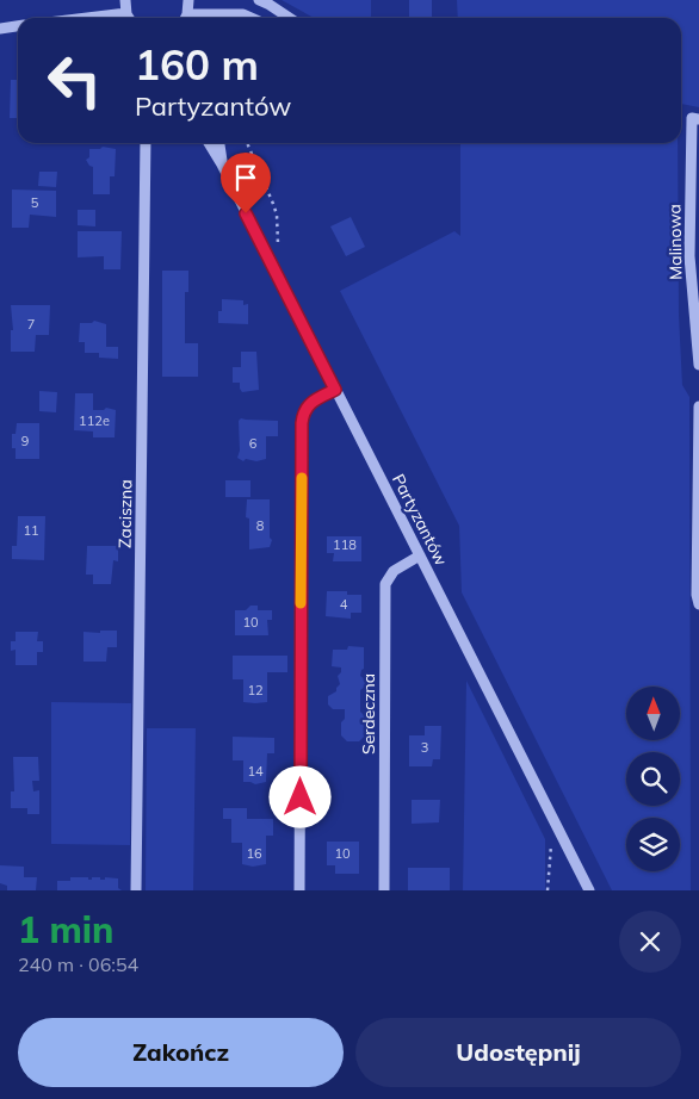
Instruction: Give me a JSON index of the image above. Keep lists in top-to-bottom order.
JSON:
{
  "streets": {
    "street": [
      "Malinowa",
      "Zaciszna",
      "Partyzantów",
      "Serdeczna"
    ]
  },
  "crossings": [
    ["Partyzantów", "Serdeczna"]
  ],
  "house_numbers": [
    "5",
    "7",
    "112e",
    "9",
    "6",
    "8",
    "11",
    "118",
    "4",
    "10",
    "12",
    "3",
    "14",
    "16",
    "10"
  ],
  "north": "top",
  "page": {
    "turn": ["160 m", "Partyzantów"],
    "heading": ["1 min", "240 m · 06:54"],
    "buttons": ["Zakończ", "Udostępnij"]
  }
}
